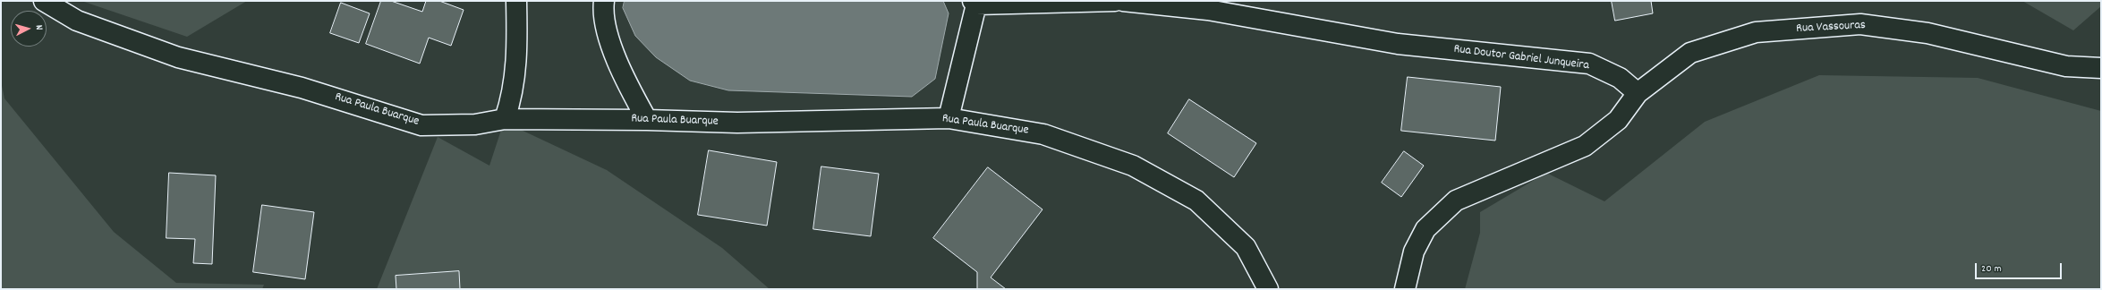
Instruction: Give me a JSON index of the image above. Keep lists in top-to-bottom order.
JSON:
{
  "streets": {
    "street": ["Rua Vassouras", "Rua Doutor Gabriel Junqueira", "Rua Paula Buarque"]
  },
  "crossings": [
    ["Rua Vassouras", "Rua Doutor Gabriel Junqueira"]
  ],
  "scale_bar": "20 m",
  "north": "right"
}
